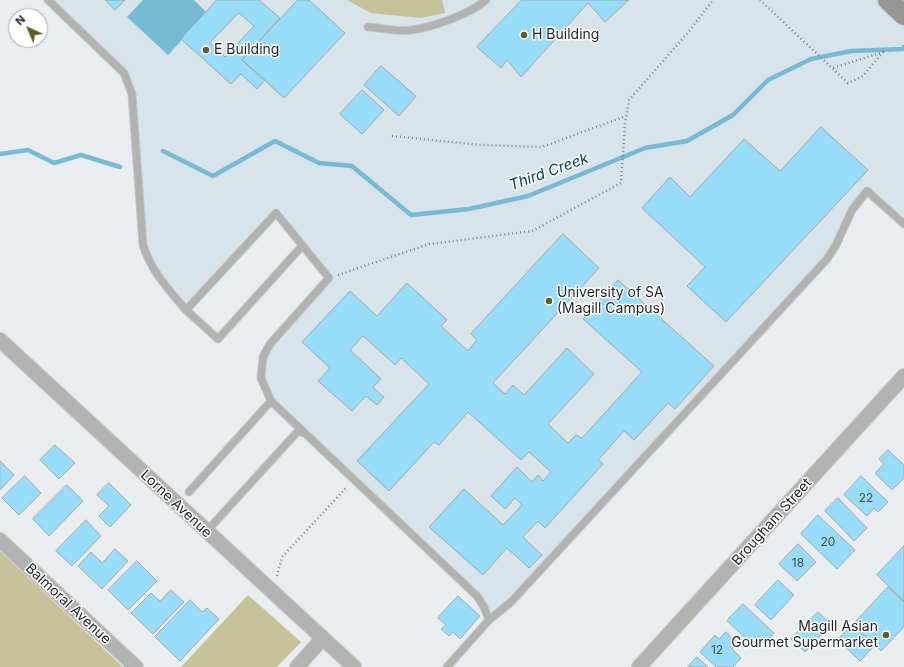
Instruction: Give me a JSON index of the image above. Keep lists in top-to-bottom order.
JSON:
{
  "streets": {
    "street": ["Lorne Avenue", "Brougham Street", "Balmoral Avenue"]
  },
  "water": ["Third Creek"],
  "places": [
    "H Building",
    "E Building",
    "University of SA (Magill Campus)",
    "Magill Asian Gourmet Supermarket"
  ],
  "house_numbers": [
    "22",
    "20",
    "18",
    "12"
  ],
  "north": "top left"
}
